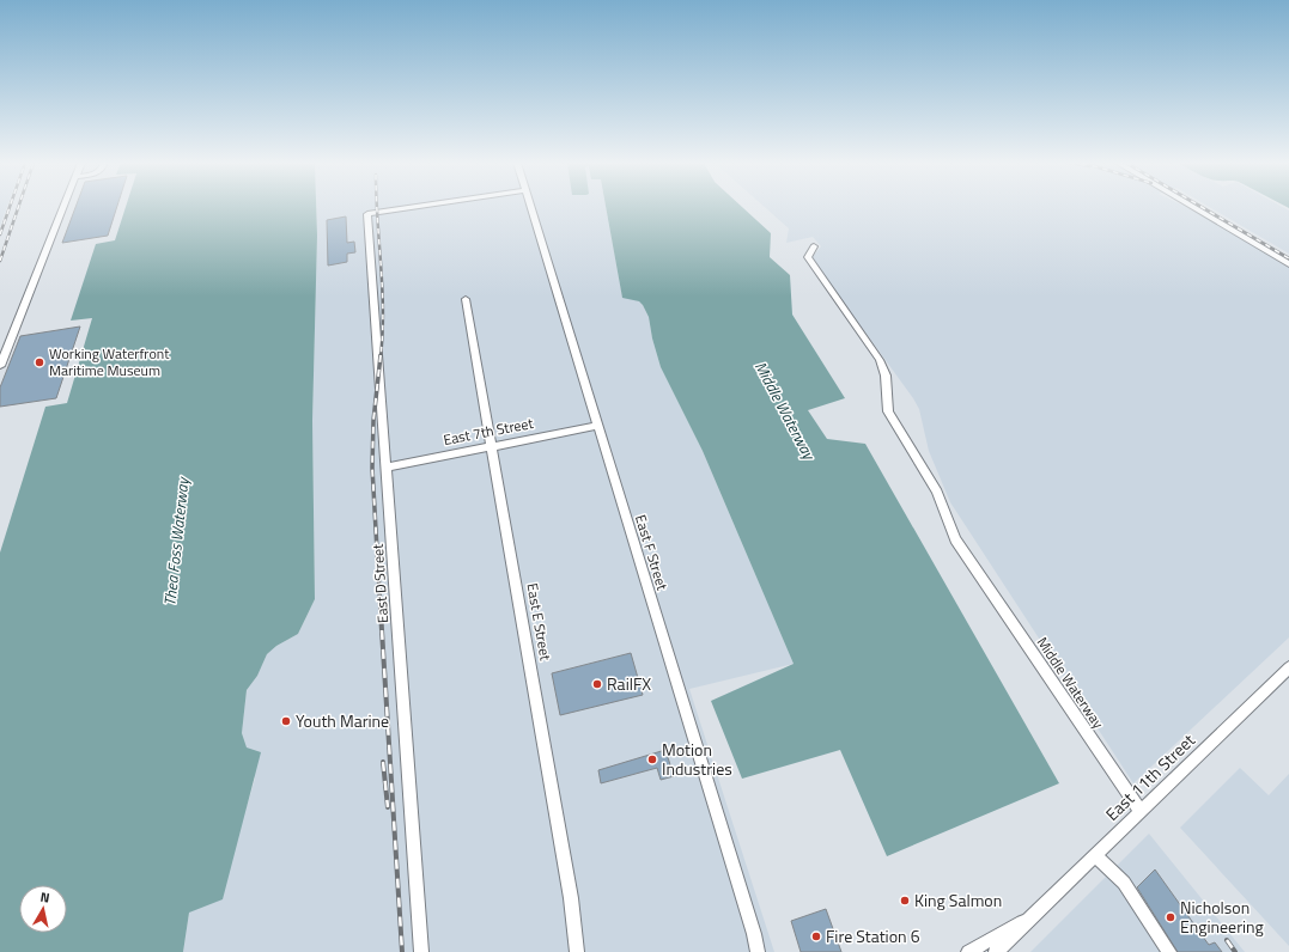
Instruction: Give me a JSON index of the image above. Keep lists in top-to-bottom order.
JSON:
{
  "streets": {
    "street": [
      "East 7th Street",
      "East F Street",
      "East D Street",
      "East E Street",
      "Middle Waterway",
      "East 11th Street"
    ]
  },
  "crossings": [
    ["East 7th Street", "East F Street"],
    ["East 7th Street", "East D Street"],
    ["East 7th Street", "East E Street"],
    ["Middle Waterway", "East 11th Street"]
  ],
  "water": ["Middle Waterway", "Thea Foss Waterway"],
  "places": [
    "Working Waterfront Maritime Museum",
    "RailFX",
    "Youth Marine",
    "Motion Industries",
    "King Salmon",
    "Nicholson Engineering",
    "Fire Station 6"
  ],
  "north": "top"
}
